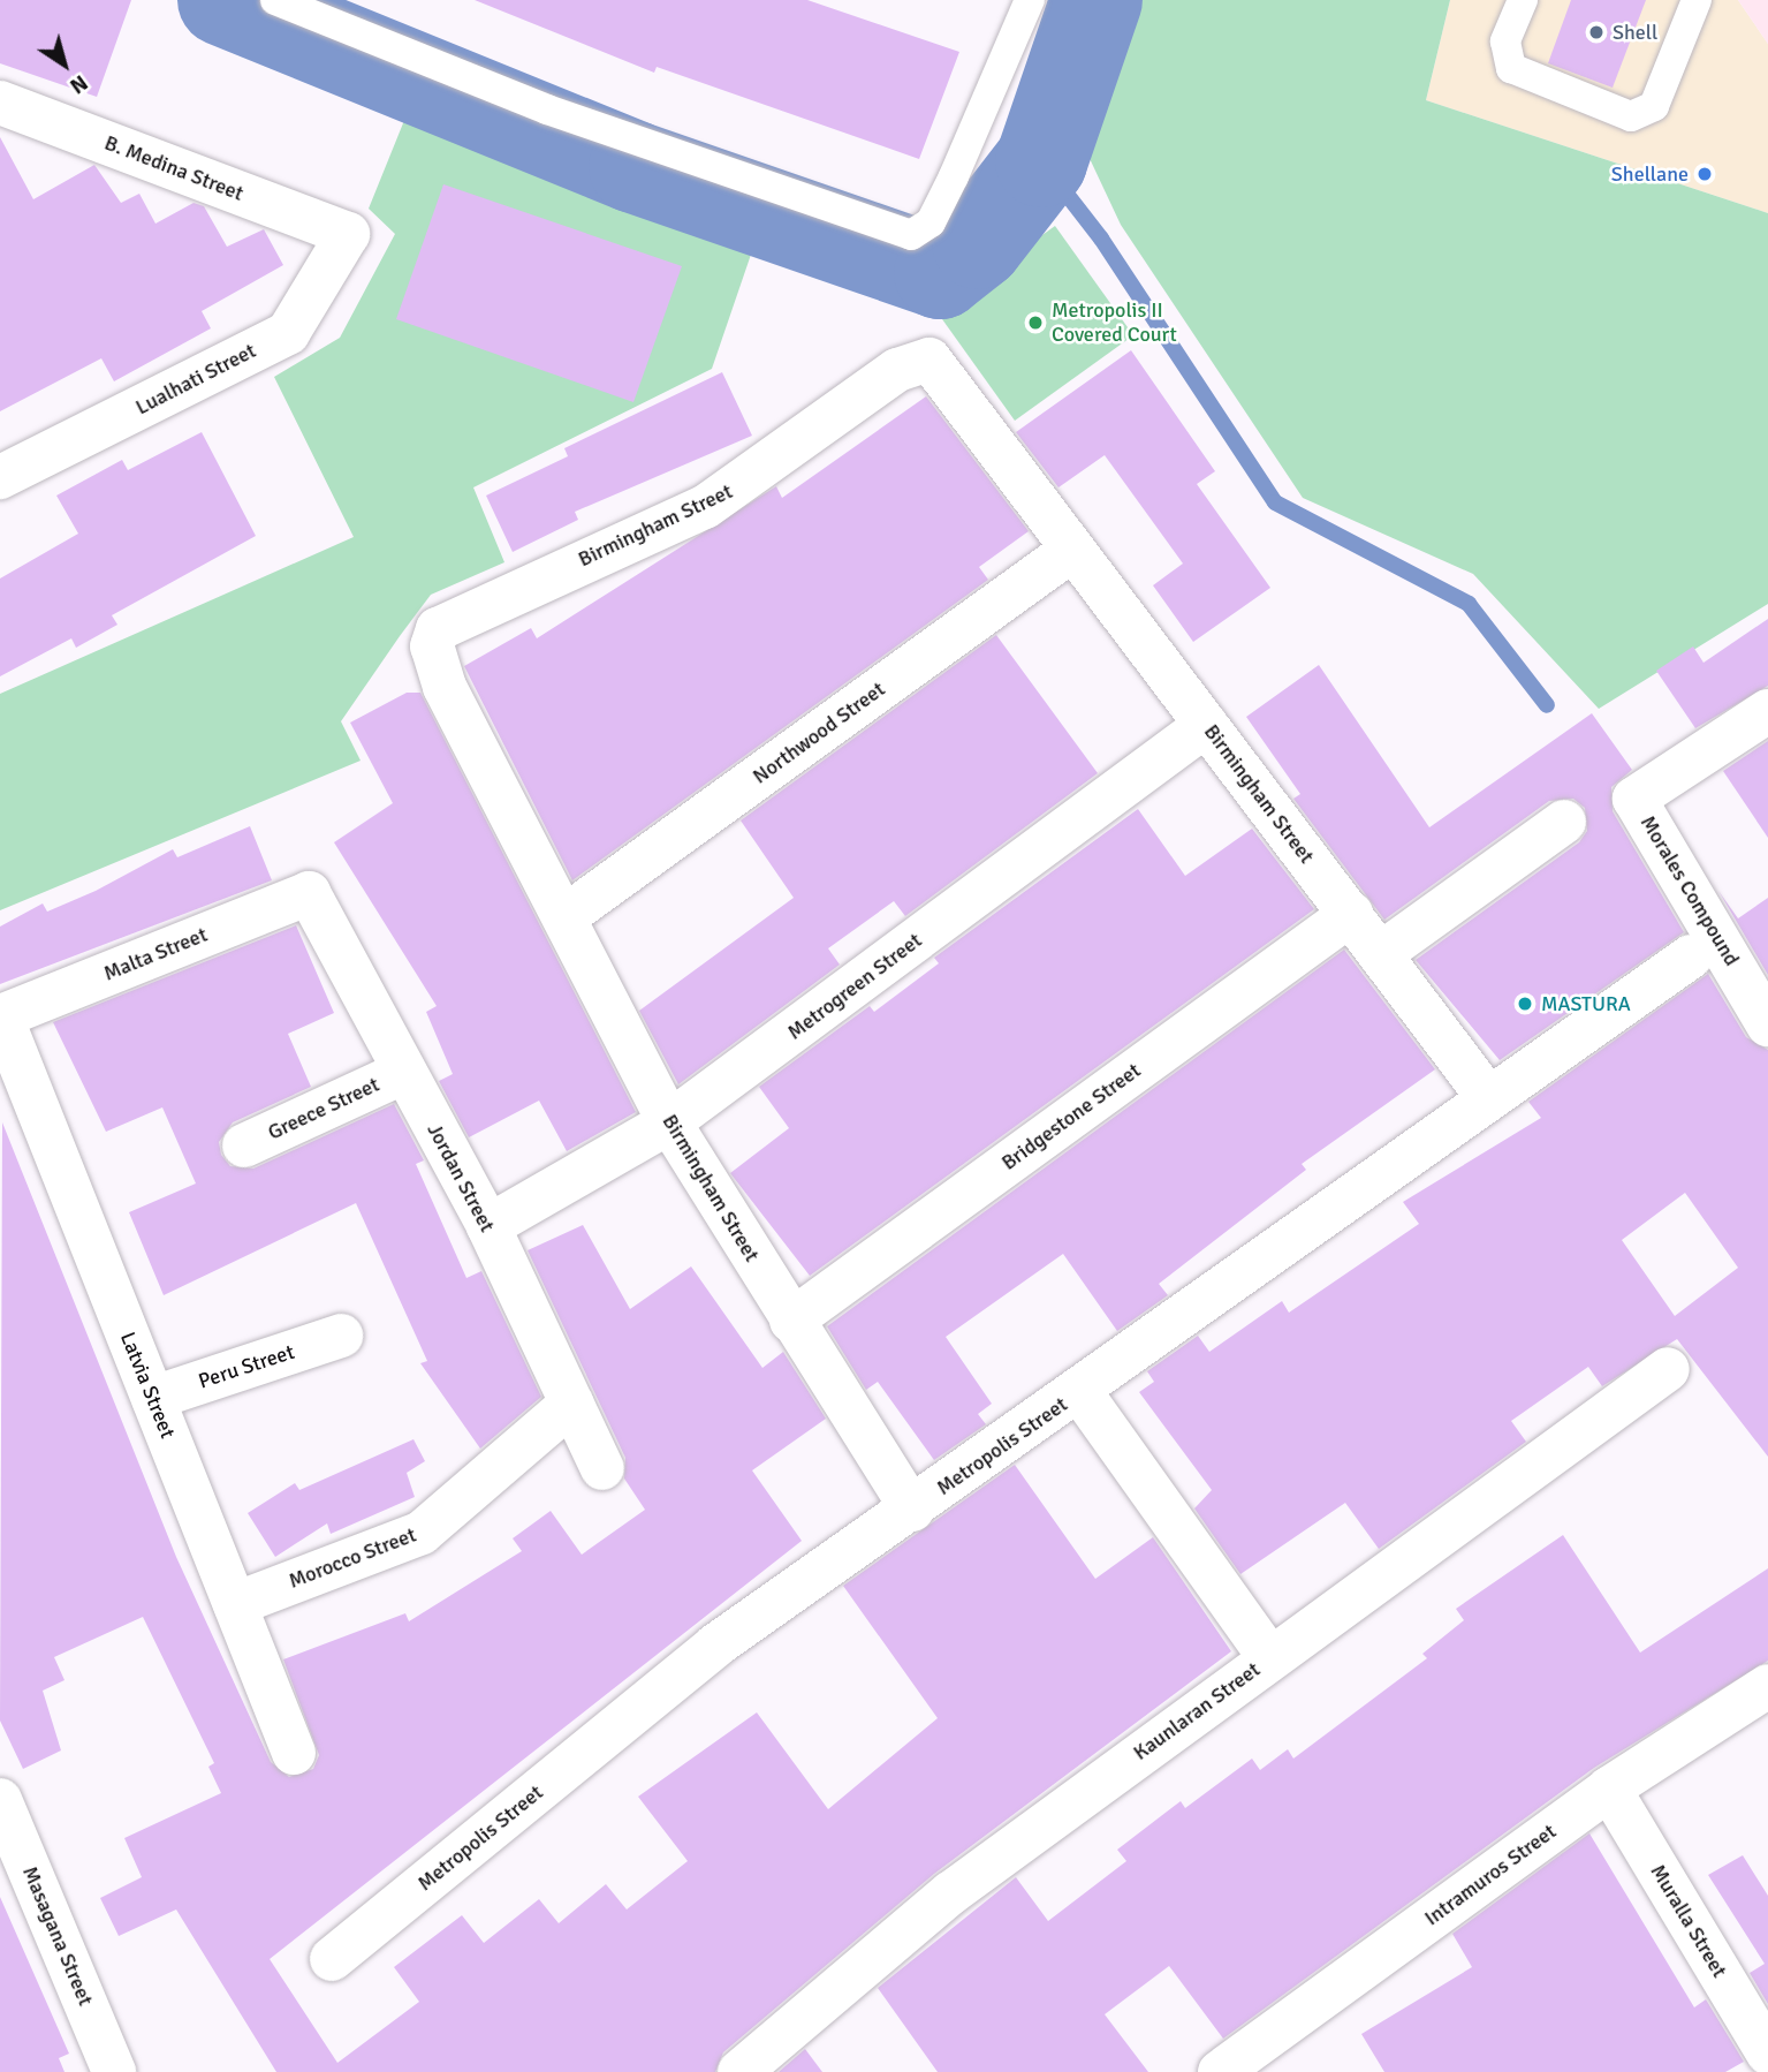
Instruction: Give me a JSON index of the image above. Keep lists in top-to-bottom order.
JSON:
{
  "streets": {
    "street": [
      "B. Medina Street",
      "Lualhati Street",
      "Birmingham Street",
      "Northwood Street",
      "Morales Compound",
      "Malta Street",
      "Metrogreen Street",
      "Greece Street",
      "Bridgestone Street",
      "Jordan Street",
      "Peru Street",
      "Latvia Street",
      "Metropolis Street",
      "Morocco Street",
      "Kaunlaran Street",
      "Intramuros Street",
      "Muralla Street",
      "Masagana Street"
    ]
  },
  "crossings": [
    ["B. Medina Street", "Lualhati Street"],
    ["Birmingham Street", "Northwood Street"],
    ["Birmingham Street", "Metrogreen Street"],
    ["Birmingham Street", "Bridgestone Street"],
    ["Birmingham Street", "Metropolis Street"],
    ["Malta Street", "Jordan Street"],
    ["Malta Street", "Latvia Street"],
    ["Metrogreen Street", "Jordan Street"],
    ["Greece Street", "Jordan Street"],
    ["Jordan Street", "Morocco Street"],
    ["Peru Street", "Latvia Street"],
    ["Latvia Street", "Morocco Street"],
    ["Intramuros Street", "Muralla Street"]
  ],
  "places": [
    "Shell",
    "Shellane",
    "Metropolis II Covered Court",
    "MASTURA"
  ],
  "north": "bottom right"
}
